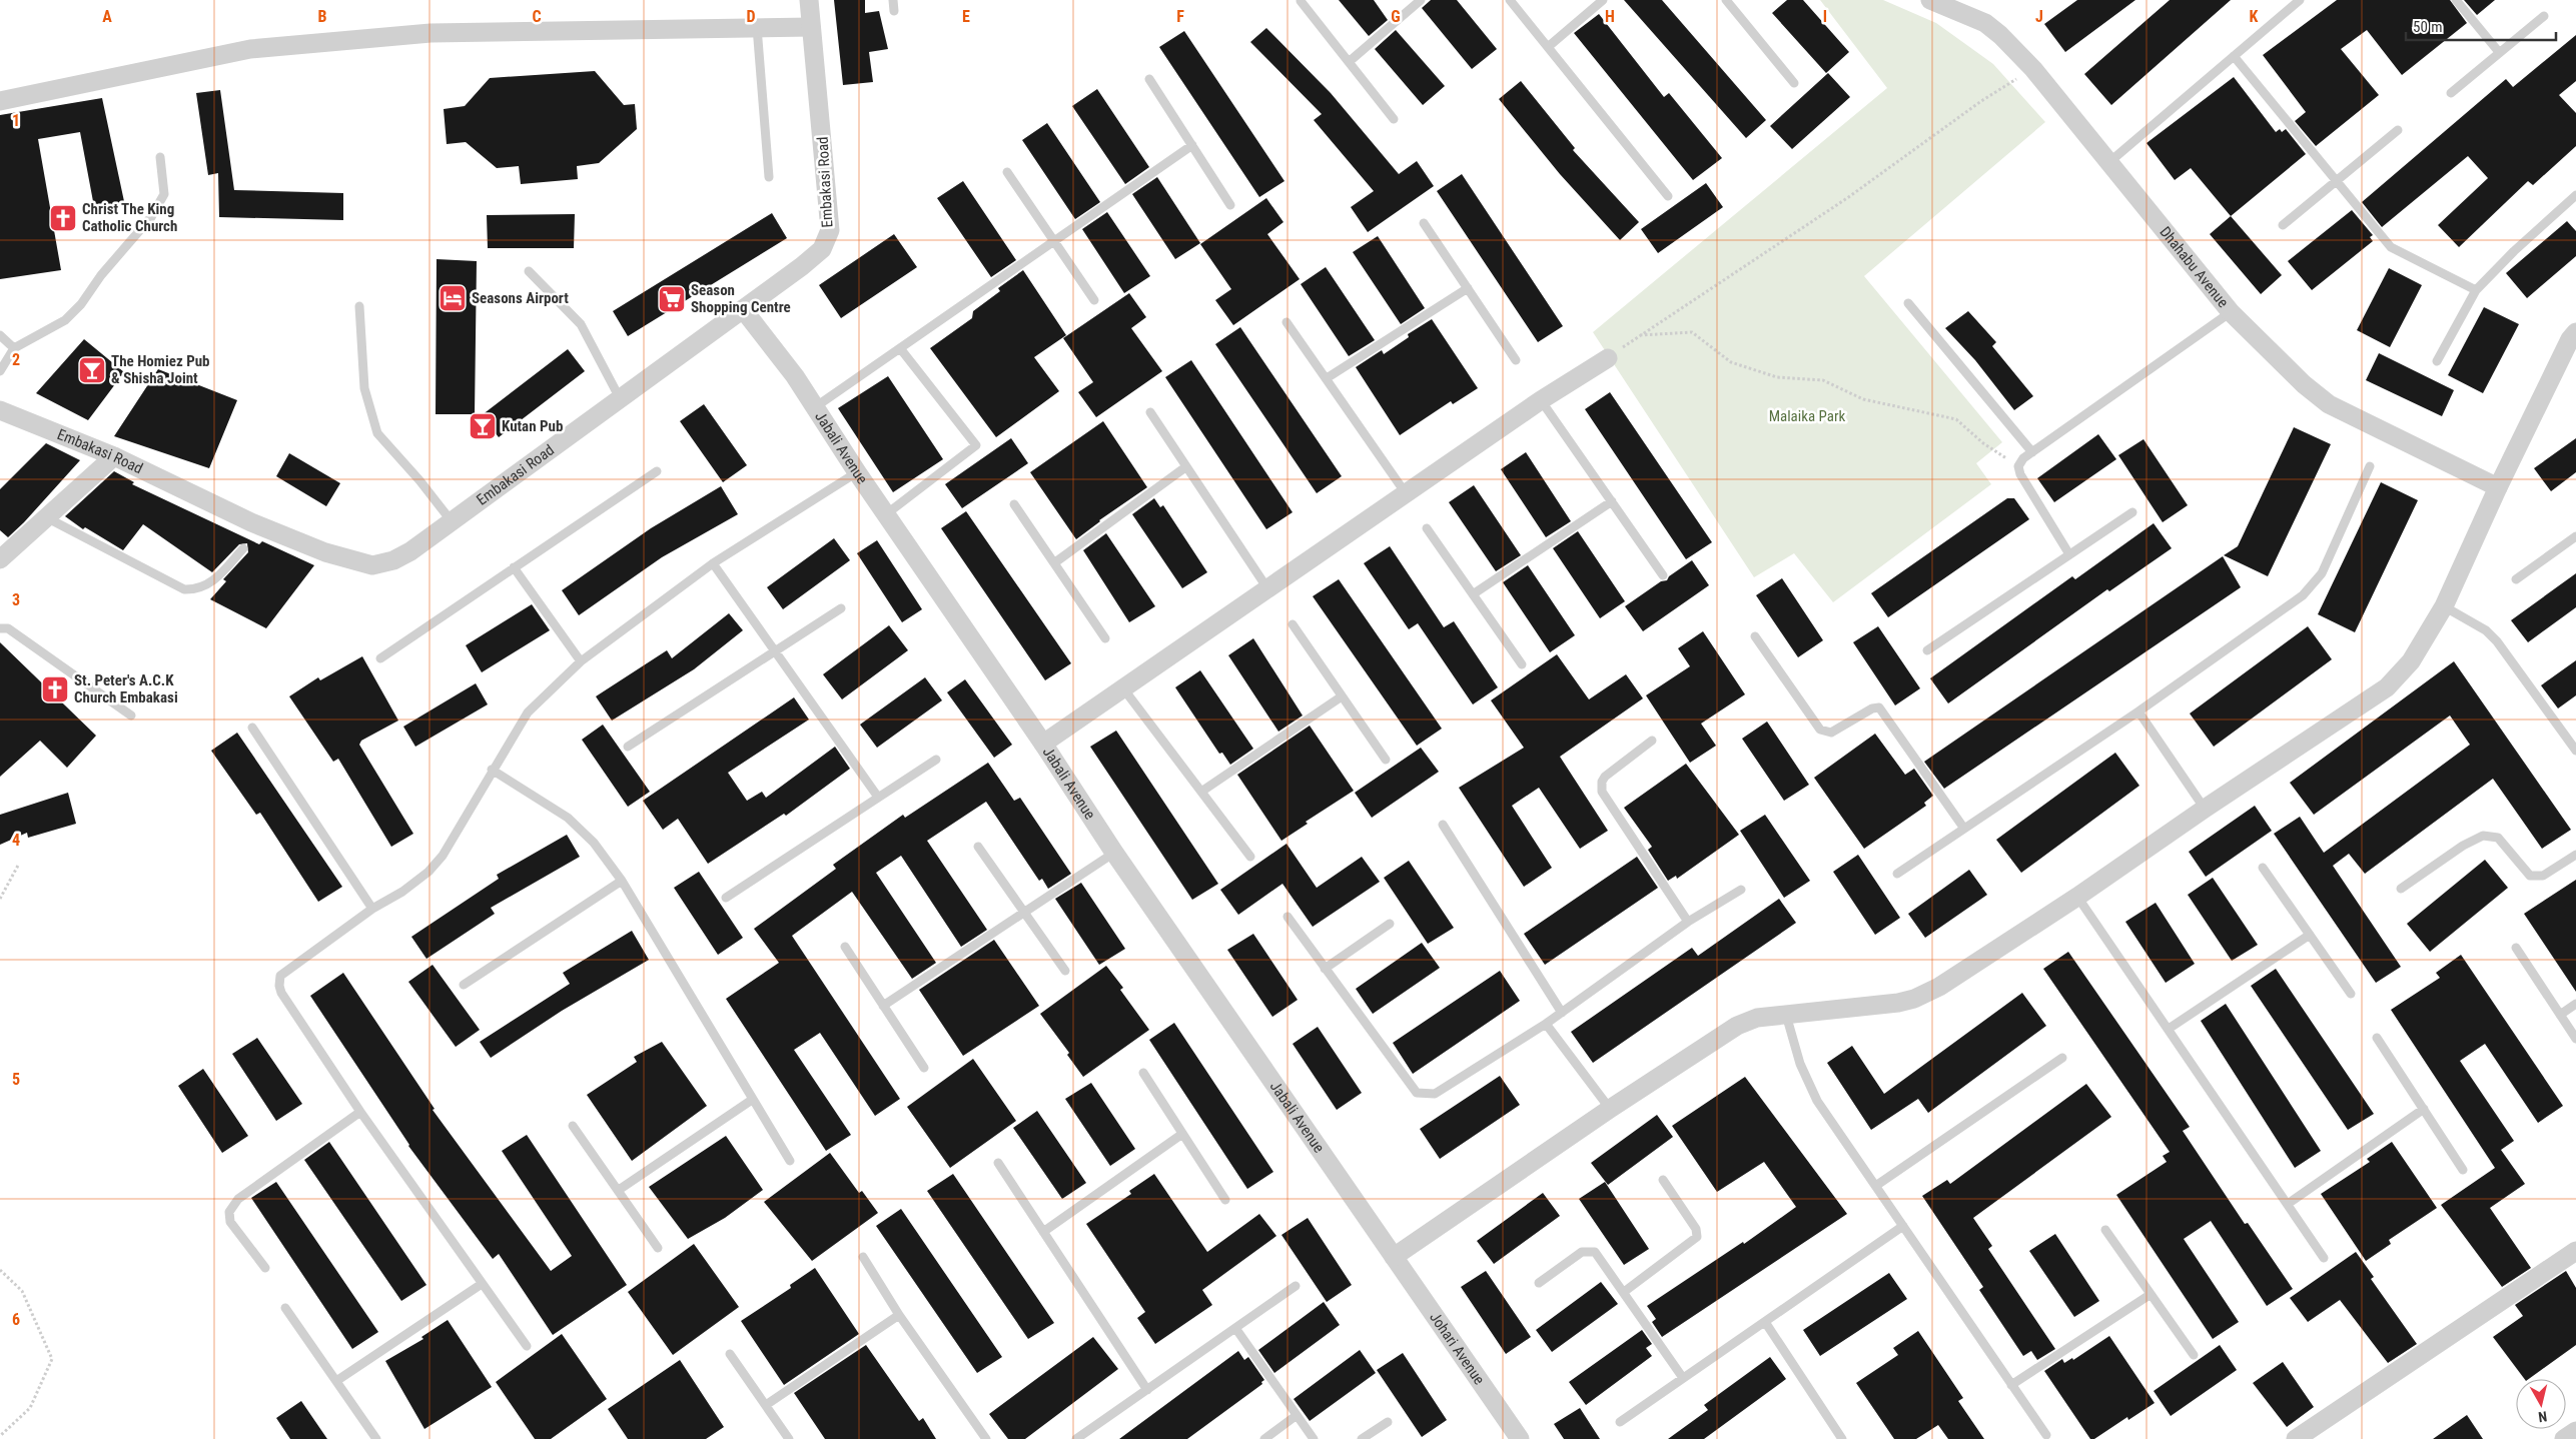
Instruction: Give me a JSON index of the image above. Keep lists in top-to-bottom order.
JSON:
{
  "streets": {
    "street": [
      "Embakasi Road",
      "Dhahabu Avenue",
      "Jabali Avenue",
      "Johari Avenue"
    ]
  },
  "crossings": [
    ["Embakasi Road", "Jabali Avenue"],
    ["Jabali Avenue", "Johari Avenue"]
  ],
  "parks": ["Malaika Park"],
  "places": {
    "church": ["Christ The King Catholic Church", "St. Peter's A.C.K Church Embakasi"],
    "hotel": ["Seasons Airport"],
    "supermarket": ["Season Shopping Centre"],
    "bar": ["The Homiez Pub & Shisha Joint", "Kutan Pub"]
  },
  "scale_bar": "50 m",
  "north": "bottom",
  "grid": {
    "columns": [
      "A",
      "B",
      "C",
      "D",
      "E",
      "F",
      "G",
      "H",
      "I",
      "J",
      "K"
    ],
    "rows": [
      "1",
      "2",
      "3",
      "4",
      "5",
      "6"
    ]
  }
}
